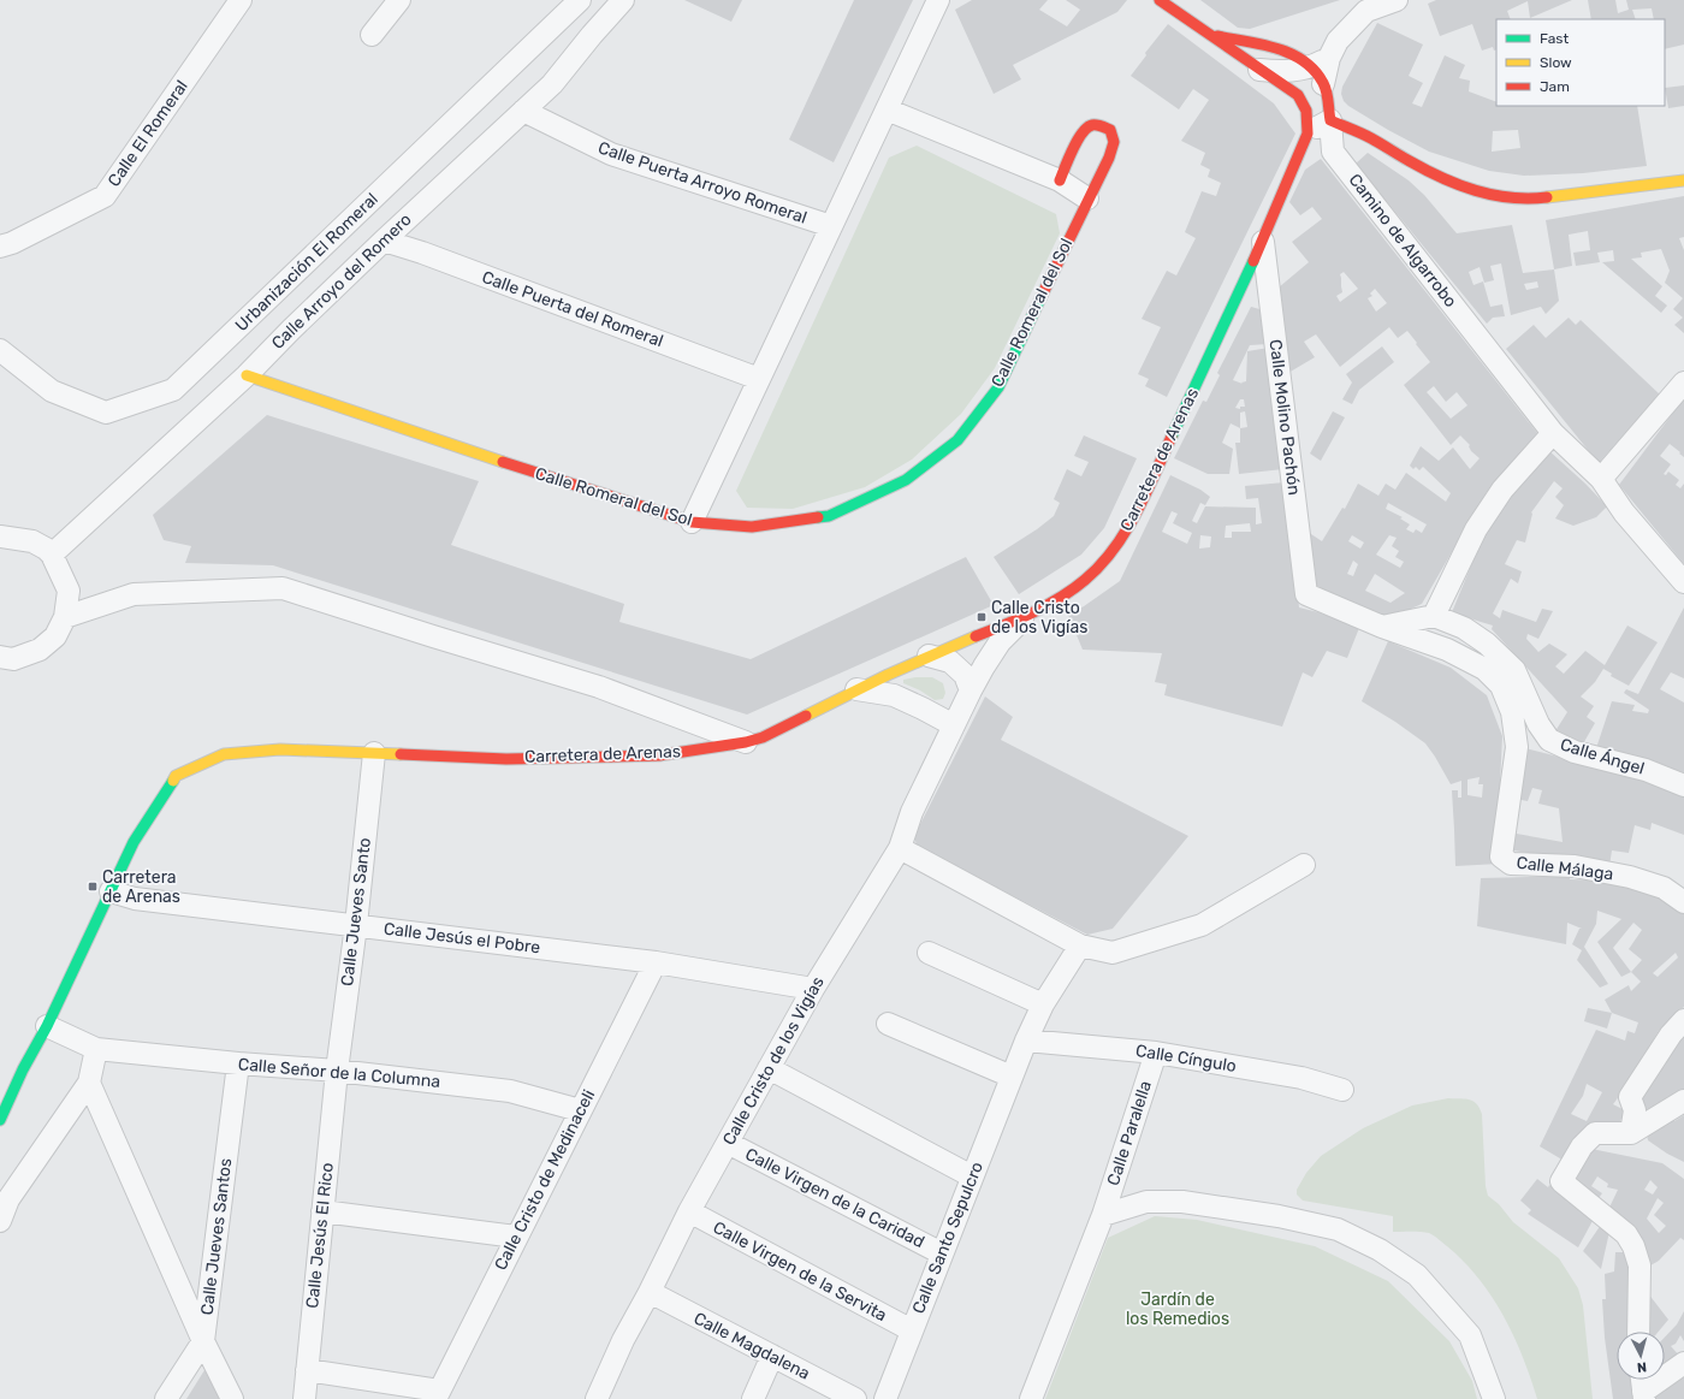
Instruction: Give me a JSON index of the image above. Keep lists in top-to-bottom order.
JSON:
{
  "streets": {
    "street": [
      "Calle El Romeral",
      "Calle Puerta Arroyo Romeral",
      "Camino de Algarrobo",
      "Urbanización El Romeral",
      "Calle Arroyo del Romero",
      "Calle Puerta del Romeral",
      "Calle Romeral del Sol",
      "Calle Molino Pachón",
      "Carretera de Arenas",
      "Calle Ángel",
      "Calle Málaga",
      "Calle Jueves Santo",
      "Calle Jesús el Pobre",
      "Calle Cíngulo",
      "Calle Cristo de los Vigías",
      "Calle Señor de la Columna",
      "Calle Paralella",
      "Calle Cristo de Medinaceli",
      "Calle Virgen de la Caridad",
      "Calle Jesús El Rico",
      "Calle Jueves Santos",
      "Calle Santo Sepulcro",
      "Calle Virgen de la Servita",
      "Calle Magdalena"
    ]
  },
  "crossings": [
    ["Calle Puerta Arroyo Romeral", "Calle Arroyo del Romero"],
    ["Calle Arroyo del Romero", "Calle Puerta del Romeral"],
    ["Calle Arroyo del Romero", "Calle Romeral del Sol"],
    ["Calle Molino Pachón", "Carretera de Arenas"],
    ["Calle Molino Pachón", "Calle Málaga"],
    ["Carretera de Arenas", "Calle Jueves Santo"],
    ["Carretera de Arenas", "Calle Jesús el Pobre"],
    ["Carretera de Arenas", "Calle Cristo de los Vigías"],
    ["Carretera de Arenas", "Calle Señor de la Columna"],
    ["Calle Jueves Santo", "Calle Jesús el Pobre"],
    ["Calle Jueves Santo", "Calle Señor de la Columna"],
    ["Calle Jueves Santo", "Calle Jesús El Rico"],
    ["Calle Jesús el Pobre", "Calle Cristo de los Vigías"],
    ["Calle Jesús el Pobre", "Calle Cristo de Medinaceli"],
    ["Calle Cíngulo", "Calle Paralella"],
    ["Calle Cíngulo", "Calle Santo Sepulcro"],
    ["Calle Cristo de los Vigías", "Calle Virgen de la Caridad"],
    ["Calle Cristo de los Vigías", "Calle Virgen de la Servita"],
    ["Calle Cristo de los Vigías", "Calle Magdalena"],
    ["Calle Señor de la Columna", "Calle Cristo de Medinaceli"],
    ["Calle Señor de la Columna", "Calle Jesús El Rico"],
    ["Calle Señor de la Columna", "Calle Jueves Santos"],
    ["Calle Virgen de la Caridad", "Calle Santo Sepulcro"],
    ["Calle Santo Sepulcro", "Calle Virgen de la Servita"]
  ],
  "parks": ["Jardín de los Remedios"],
  "places": {
    "transit": ["Calle Cristo de los Vigías", "Carretera de Arenas"]
  },
  "legend": ["Fast", "Slow", "Jam"],
  "north": "bottom"
}
